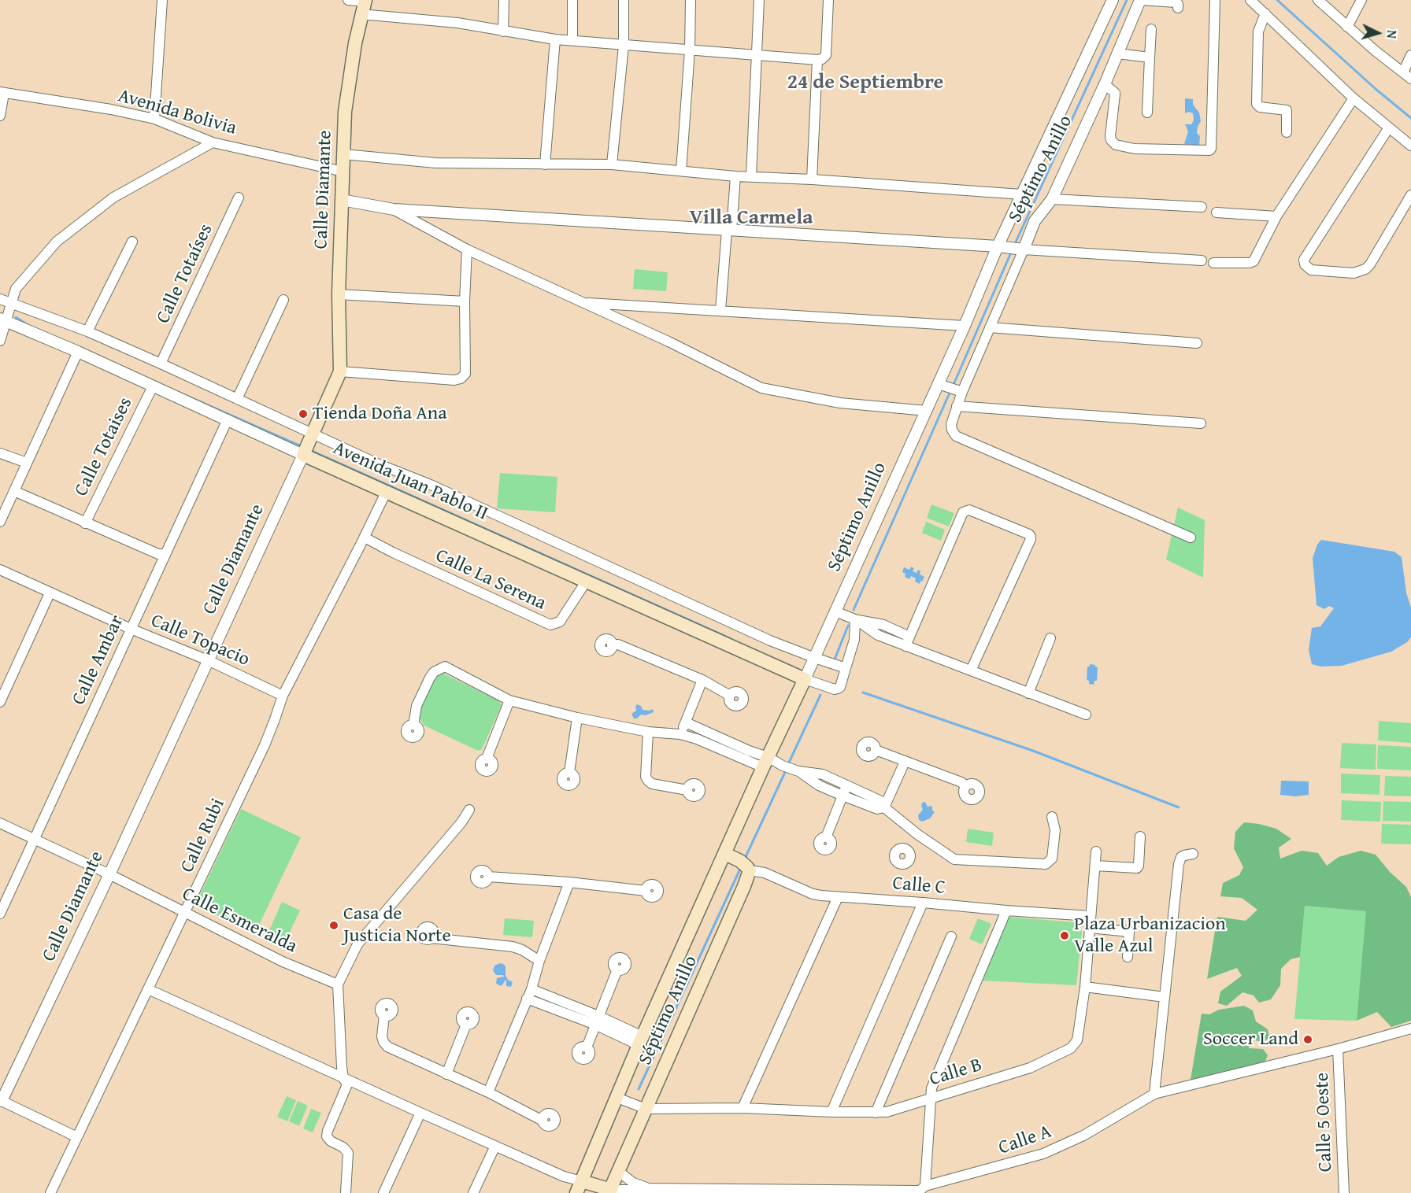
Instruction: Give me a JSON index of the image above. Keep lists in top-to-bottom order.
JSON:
{
  "streets": {
    "main road": ["Séptimo Anillo", "Calle Diamante", "Avenida Juan Pablo II"],
    "street": [
      "Avenida Bolivia",
      "Calle Totaíses",
      "Calle Totaises",
      "Calle La Serena",
      "Calle Topacio",
      "Calle Ambar",
      "Calle Rubi",
      "Calle C",
      "Calle Esmeralda",
      "Calle B",
      "Calle 5 Oeste",
      "Calle A"
    ]
  },
  "crossings": [
    ["Avenida Bolivia", "Calle Diamante"],
    ["Séptimo Anillo", "Avenida Juan Pablo II"],
    ["Séptimo Anillo", "Calle C"],
    ["Séptimo Anillo", "Calle B"],
    ["Séptimo Anillo", "Calle A"],
    ["Calle Diamante", "Avenida Juan Pablo II"],
    ["Calle Diamante", "Calle Topacio"],
    ["Calle Diamante", "Calle Esmeralda"],
    ["Calle Totaises", "Avenida Juan Pablo II"],
    ["Avenida Juan Pablo II", "Calle La Serena"],
    ["Avenida Juan Pablo II", "Calle Ambar"],
    ["Avenida Juan Pablo II", "Calle Rubi"],
    ["Calle La Serena", "Calle Rubi"],
    ["Calle Topacio", "Calle Ambar"],
    ["Calle Topacio", "Calle Rubi"],
    ["Calle Ambar", "Calle Esmeralda"],
    ["Calle Rubi", "Calle Esmeralda"],
    ["Calle C", "Calle B"],
    ["Calle 5 Oeste", "Calle A"]
  ],
  "districts": ["24 de Septiembre", "Villa Carmela"],
  "places": [
    "Tienda Doña Ana",
    "Casa de Justicia Norte",
    "Plaza Urbanizacion Valle Azul",
    "Soccer Land"
  ],
  "north": "right"
}
